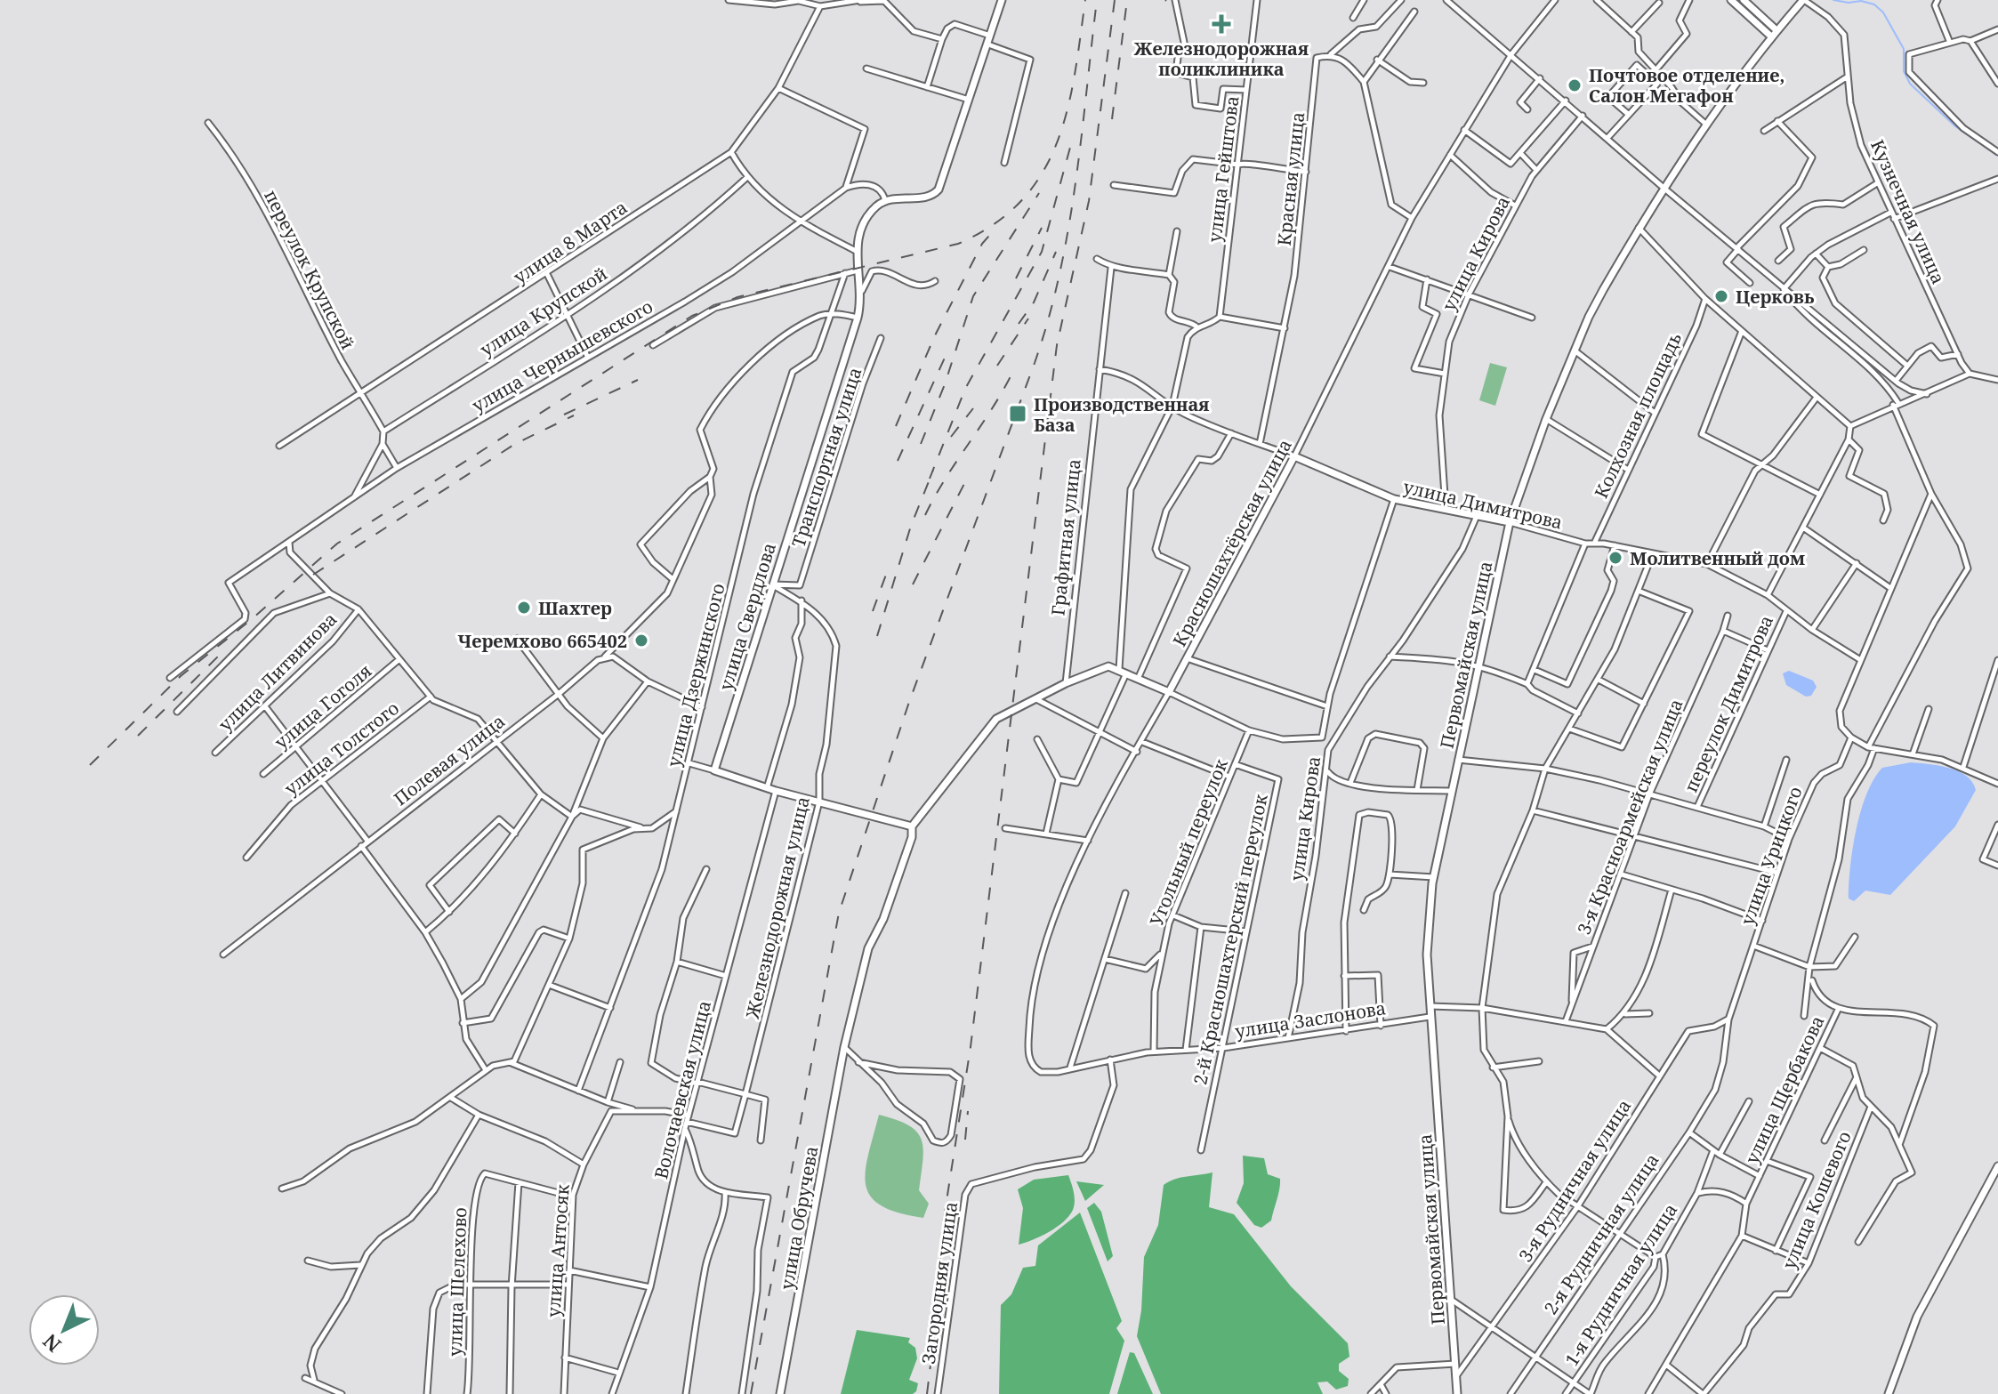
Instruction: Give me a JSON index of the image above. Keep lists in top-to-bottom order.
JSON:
{
  "streets": {
    "street": [
      "улица Гейштова",
      "Красная улица",
      "Кузнечная улица",
      "улица 8 Марта",
      "улица Кирова",
      "переулок Крупской",
      "улица Крупской",
      "улица Чернышевского",
      "Колхозная площадь",
      "Транспортная улица",
      "улица Димитрова",
      "Графитная улица",
      "Красношахтёрская улица",
      "улица Свердлова",
      "Первомайская улица",
      "улица Литвинова",
      "улица Дзержинского",
      "переулок Димитрова",
      "улица Гоголя",
      "улица Толстого",
      "Полевая улица",
      "3-я Красноармейская улица",
      "Угольный переулок",
      "улица Урицкого",
      "Железнодорожная улица",
      "2-й Красношахтерский переулок",
      "улица Заслонова",
      "Волочаевская улица",
      "улица Щербакова",
      "3-я Рудничная улица",
      "улица Кошевого",
      "улица Обручева",
      "2-я Рудничная улица",
      "улица Антосяк",
      "улица Шелехово",
      "Загородняя улица",
      "1-я Рудничная улица"
    ]
  },
  "crossings": [
    ["Красная улица", "улица Димитрова"],
    ["Кузнечная улица", "Первомайская улица"],
    ["улица 8 Марта", "переулок Крупской"],
    ["улица 8 Марта", "улица Крупской"],
    ["улица 8 Марта", "улица Чернышевского"],
    ["улица Кирова", "улица Димитрова"],
    ["улица Кирова", "улица Заслонова"],
    ["улица Крупской", "улица Чернышевского"],
    ["Колхозная площадь", "улица Димитрова"],
    ["Транспортная улица", "улица Свердлова"],
    ["Транспортная улица", "Железнодорожная улица"],
    ["улица Димитрова", "Графитная улица"],
    ["улица Димитрова", "Красношахтёрская улица"],
    ["улица Димитрова", "Первомайская улица"],
    ["улица Димитрова", "переулок Димитрова"],
    ["Красношахтёрская улица", "улица Заслонова"],
    ["улица Свердлова", "Железнодорожная улица"],
    ["Первомайская улица", "улица Заслонова"],
    ["Первомайская улица", "3-я Рудничная улица"],
    ["Угольный переулок", "2-й Красношахтерский переулок"],
    ["Угольный переулок", "улица Заслонова"],
    ["улица Урицкого", "3-я Рудничная улица"],
    ["улица Урицкого", "2-я Рудничная улица"],
    ["Железнодорожная улица", "Волочаевская улица"],
    ["Железнодорожная улица", "улица Антосяк"],
    ["2-й Красношахтерский переулок", "улица Заслонова"],
    ["улица Заслонова", "Загородняя улица"],
    ["Волочаевская улица", "улица Антосяк"]
  ],
  "places": {
    "health": ["Железнодорожная поликлиника"],
    "other": [
      "Почтовое отделение, Салон Мегафон",
      "Церковь",
      "Молитвенный дом",
      "Шахтер",
      "Черемхово 665402"
    ],
    "transit": ["Производственная База"]
  },
  "north": "bottom left"
}
